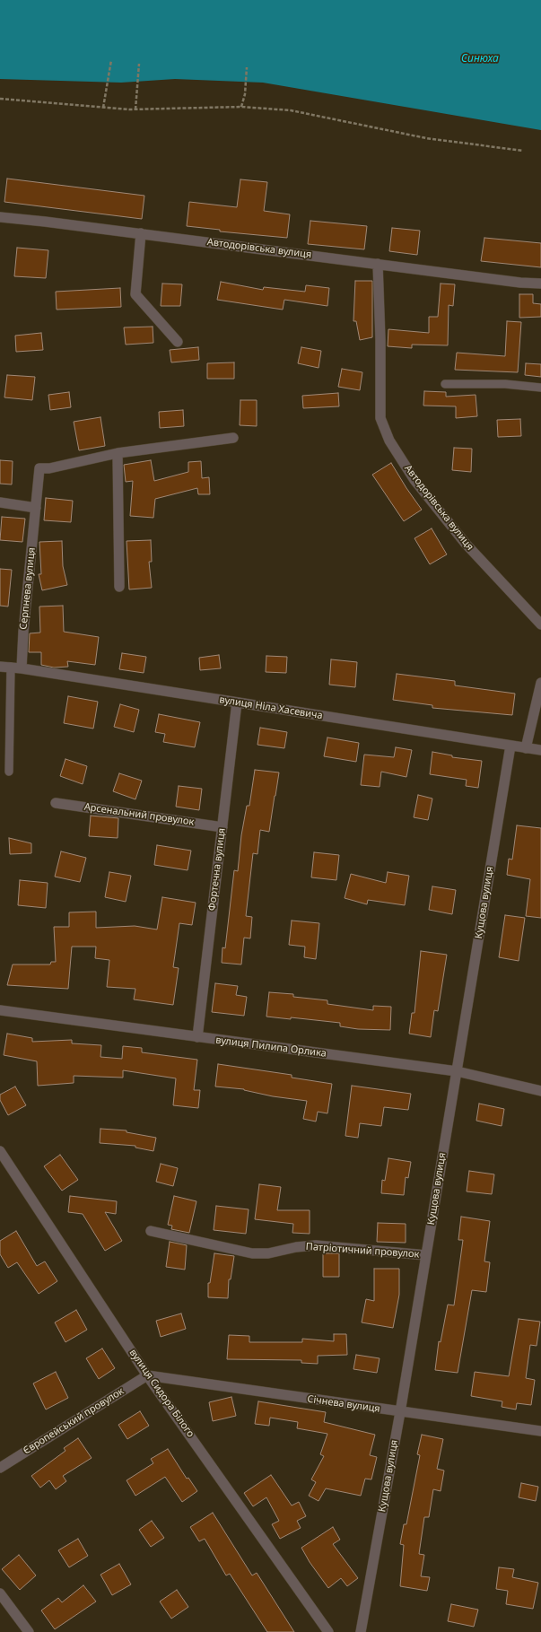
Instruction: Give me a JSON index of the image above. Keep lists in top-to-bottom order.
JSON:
{
  "streets": {
    "street": [
      "Автодорівська вулиця",
      "Серпнева вулиця",
      "вулиця Ніла Хасевича",
      "Арсенальний провулок",
      "Фортечна вулиця",
      "Кущова вулиця",
      "вулиця Пилипа Орлика",
      "Патріотичний провулок",
      "вулиця Сидора Білого",
      "Січнева вулиця",
      "Європейський провулок"
    ]
  },
  "crossings": [
    ["Серпнева вулиця", "вулиця Ніла Хасевича"],
    ["вулиця Ніла Хасевича", "Фортечна вулиця"],
    ["вулиця Ніла Хасевича", "Кущова вулиця"],
    ["Арсенальний провулок", "Фортечна вулиця"],
    ["Фортечна вулиця", "вулиця Пилипа Орлика"],
    ["Кущова вулиця", "вулиця Пилипа Орлика"],
    ["Кущова вулиця", "Патріотичний провулок"],
    ["Кущова вулиця", "Січнева вулиця"],
    ["вулиця Сидора Білого", "Січнева вулиця"],
    ["вулиця Сидора Білого", "Європейський провулок"],
    ["Січнева вулиця", "Європейський провулок"]
  ],
  "water": ["Синюха"]
}
